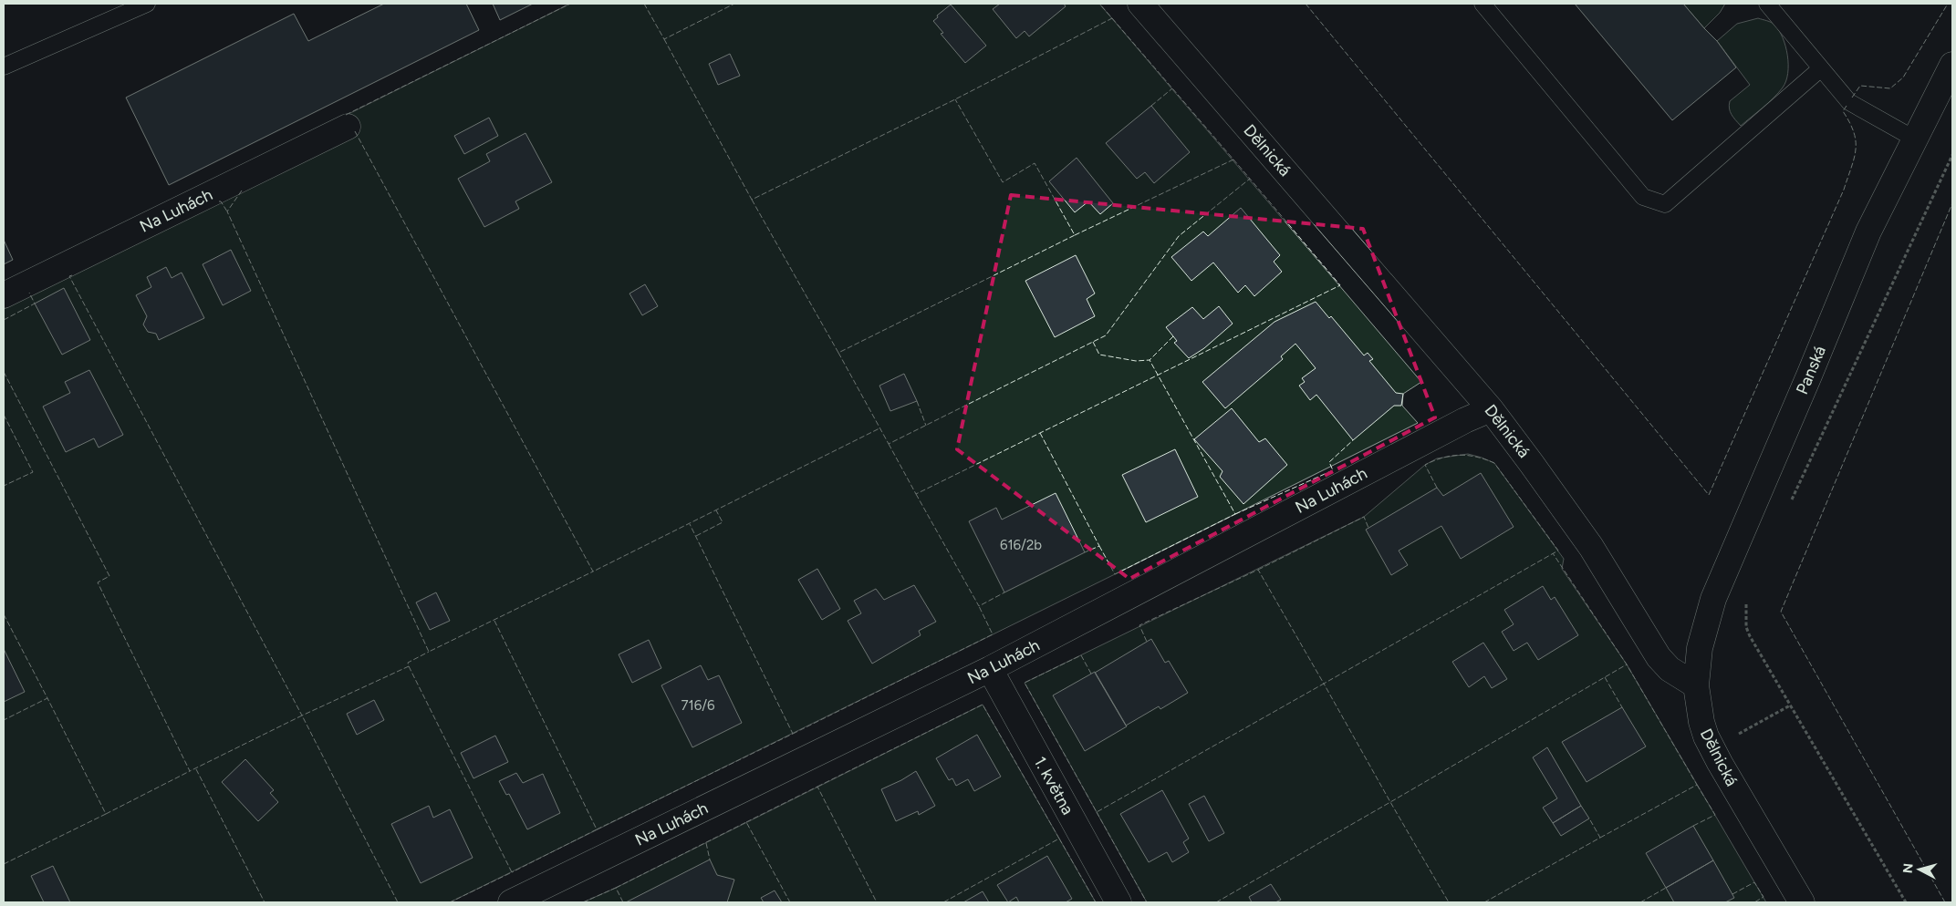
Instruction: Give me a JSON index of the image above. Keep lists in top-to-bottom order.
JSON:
{
  "streets": {
    "street": [
      "Dělnická",
      "Na Luhách",
      "Panská",
      "1. května"
    ]
  },
  "crossings": [
    ["Dělnická", "Na Luhách"],
    ["Dělnická", "Panská"],
    ["Na Luhách", "1. května"]
  ],
  "house_numbers": ["616/2b", "716/6"],
  "north": "left"
}
